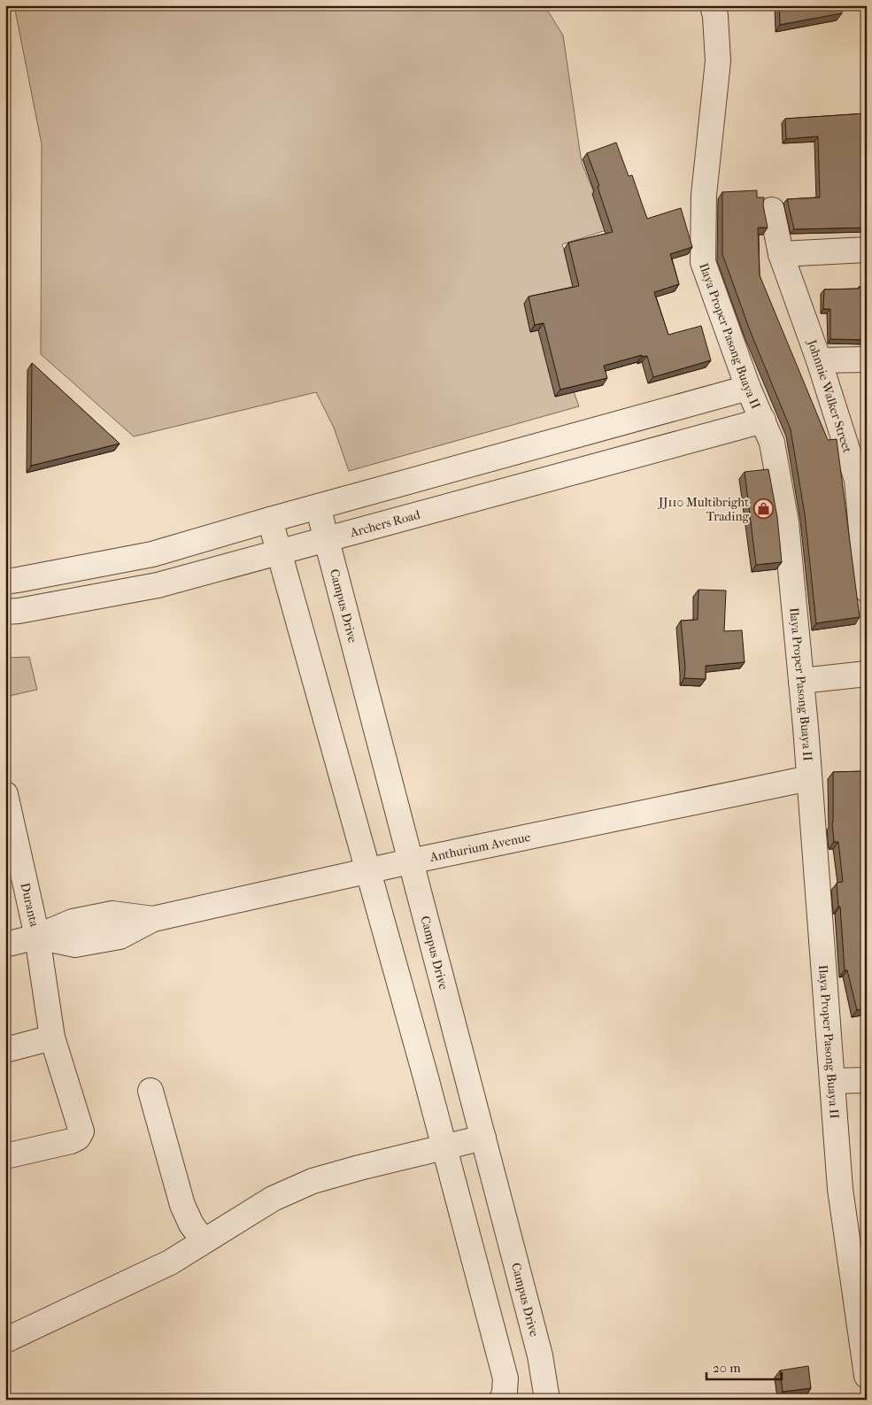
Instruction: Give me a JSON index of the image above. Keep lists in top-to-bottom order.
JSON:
{
  "streets": {
    "street": [
      "Ilaya Proper Pasong Buaya II",
      "Johnnie Walker Street",
      "Archers Road",
      "Campus Drive",
      "Anthurium Avenue",
      "Duranta"
    ]
  },
  "crossings": [
    ["Ilaya Proper Pasong Buaya II", "Archers Road"],
    ["Ilaya Proper Pasong Buaya II", "Anthurium Avenue"],
    ["Archers Road", "Campus Drive"],
    ["Campus Drive", "Anthurium Avenue"],
    ["Anthurium Avenue", "Duranta"]
  ],
  "places": {
    "shop": ["JJ110 Multibright Trading"]
  },
  "scale_bar": "20 m"
}
